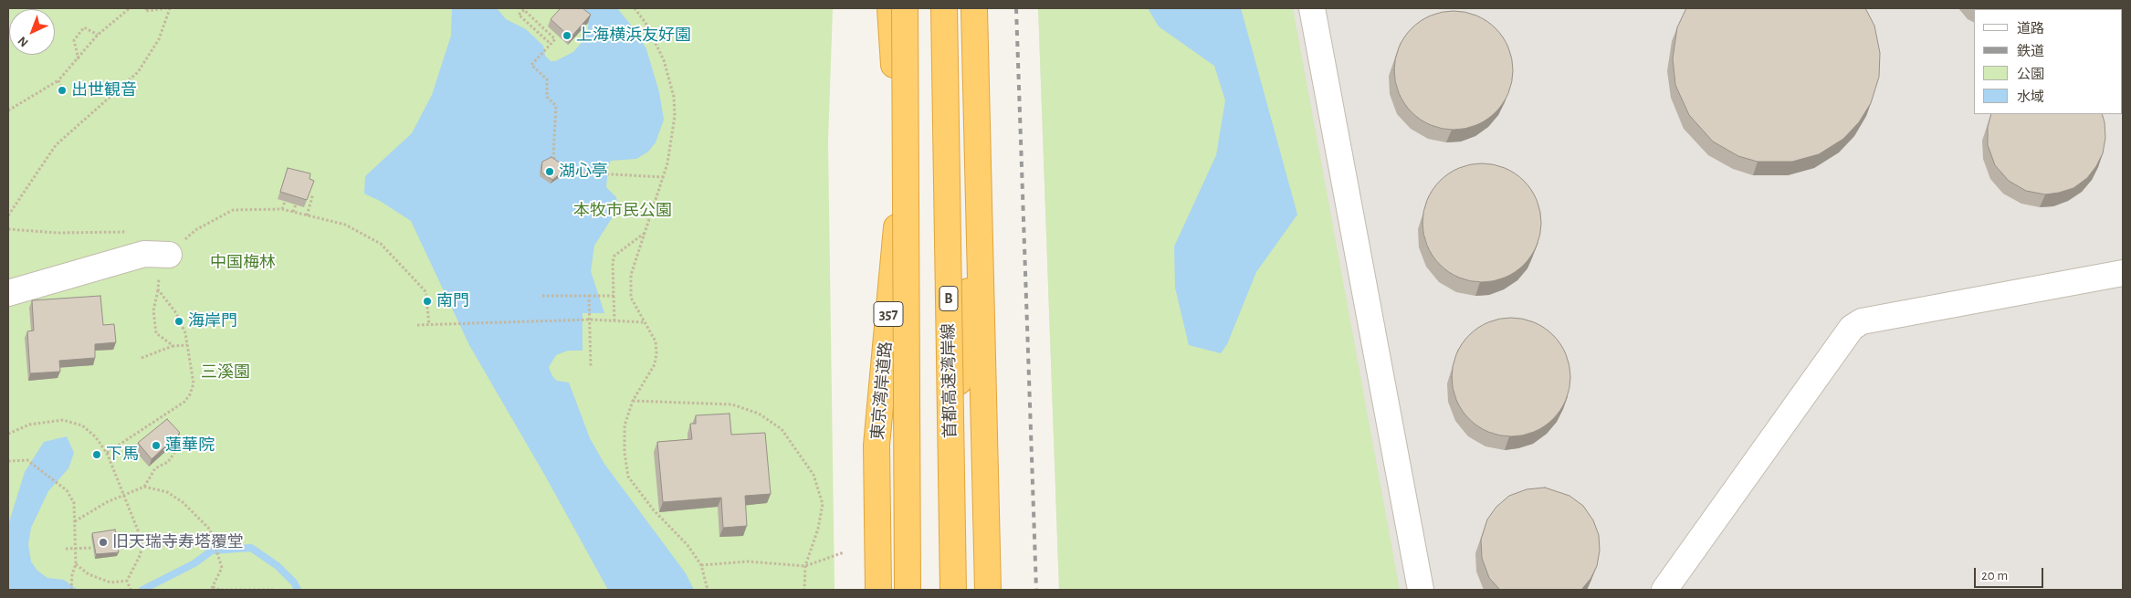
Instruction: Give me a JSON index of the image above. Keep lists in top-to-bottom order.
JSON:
{
  "streets": {
    "highway": [
      "B",
      "357",
      "首都高速湾岸線",
      "東京湾岸道路"
    ]
  },
  "parks": ["本牧市民公園", "中国梅林", "三溪園"],
  "places": [
    "上海横浜友好園",
    "出世観音",
    "湖心亭",
    "南門",
    "海岸門",
    "蓮華院",
    "下馬",
    "旧天瑞寺寿塔覆堂"
  ],
  "legend": [
    "道路",
    "鉄道",
    "公園",
    "水域"
  ],
  "scale_bar": "20 m",
  "north": "bottom left"
}
